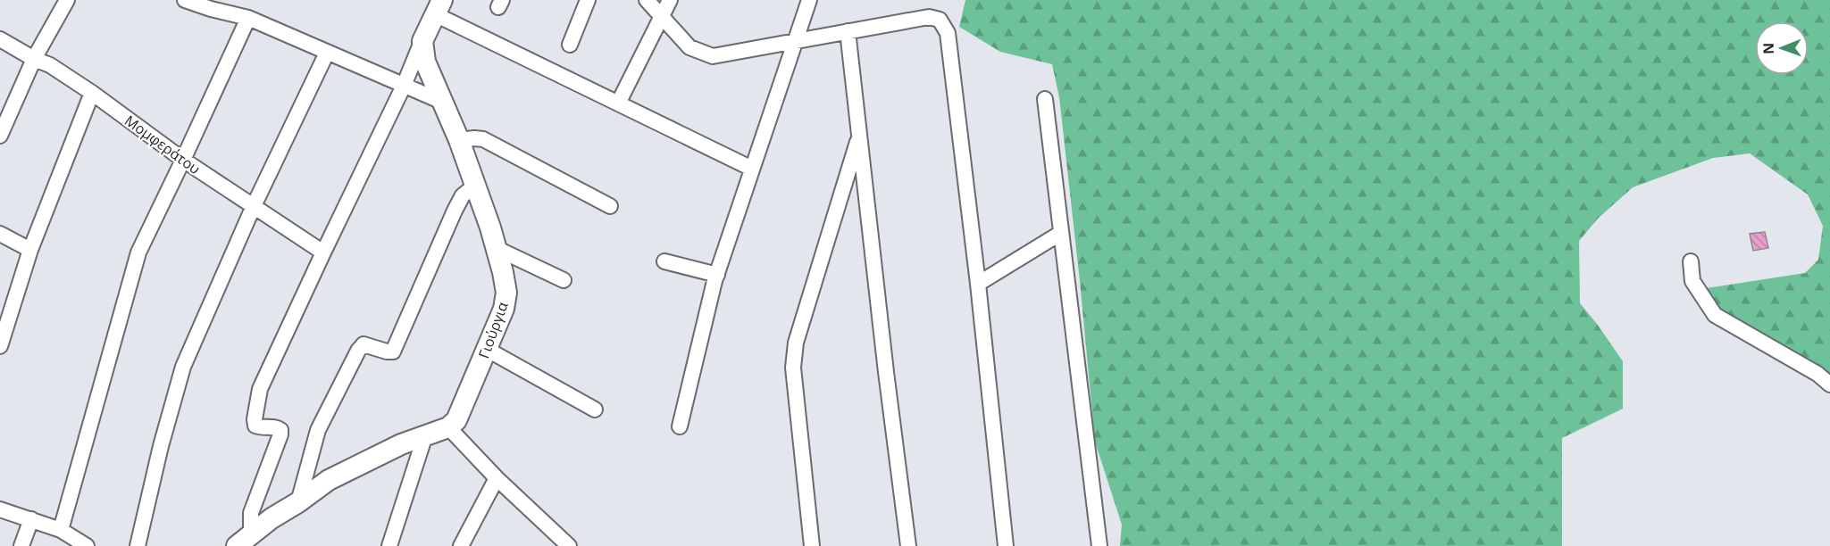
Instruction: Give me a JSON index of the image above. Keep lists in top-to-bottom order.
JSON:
{
  "streets": {
    "street": ["Μομφεράτου", "Γιούργια"]
  },
  "north": "left"
}
